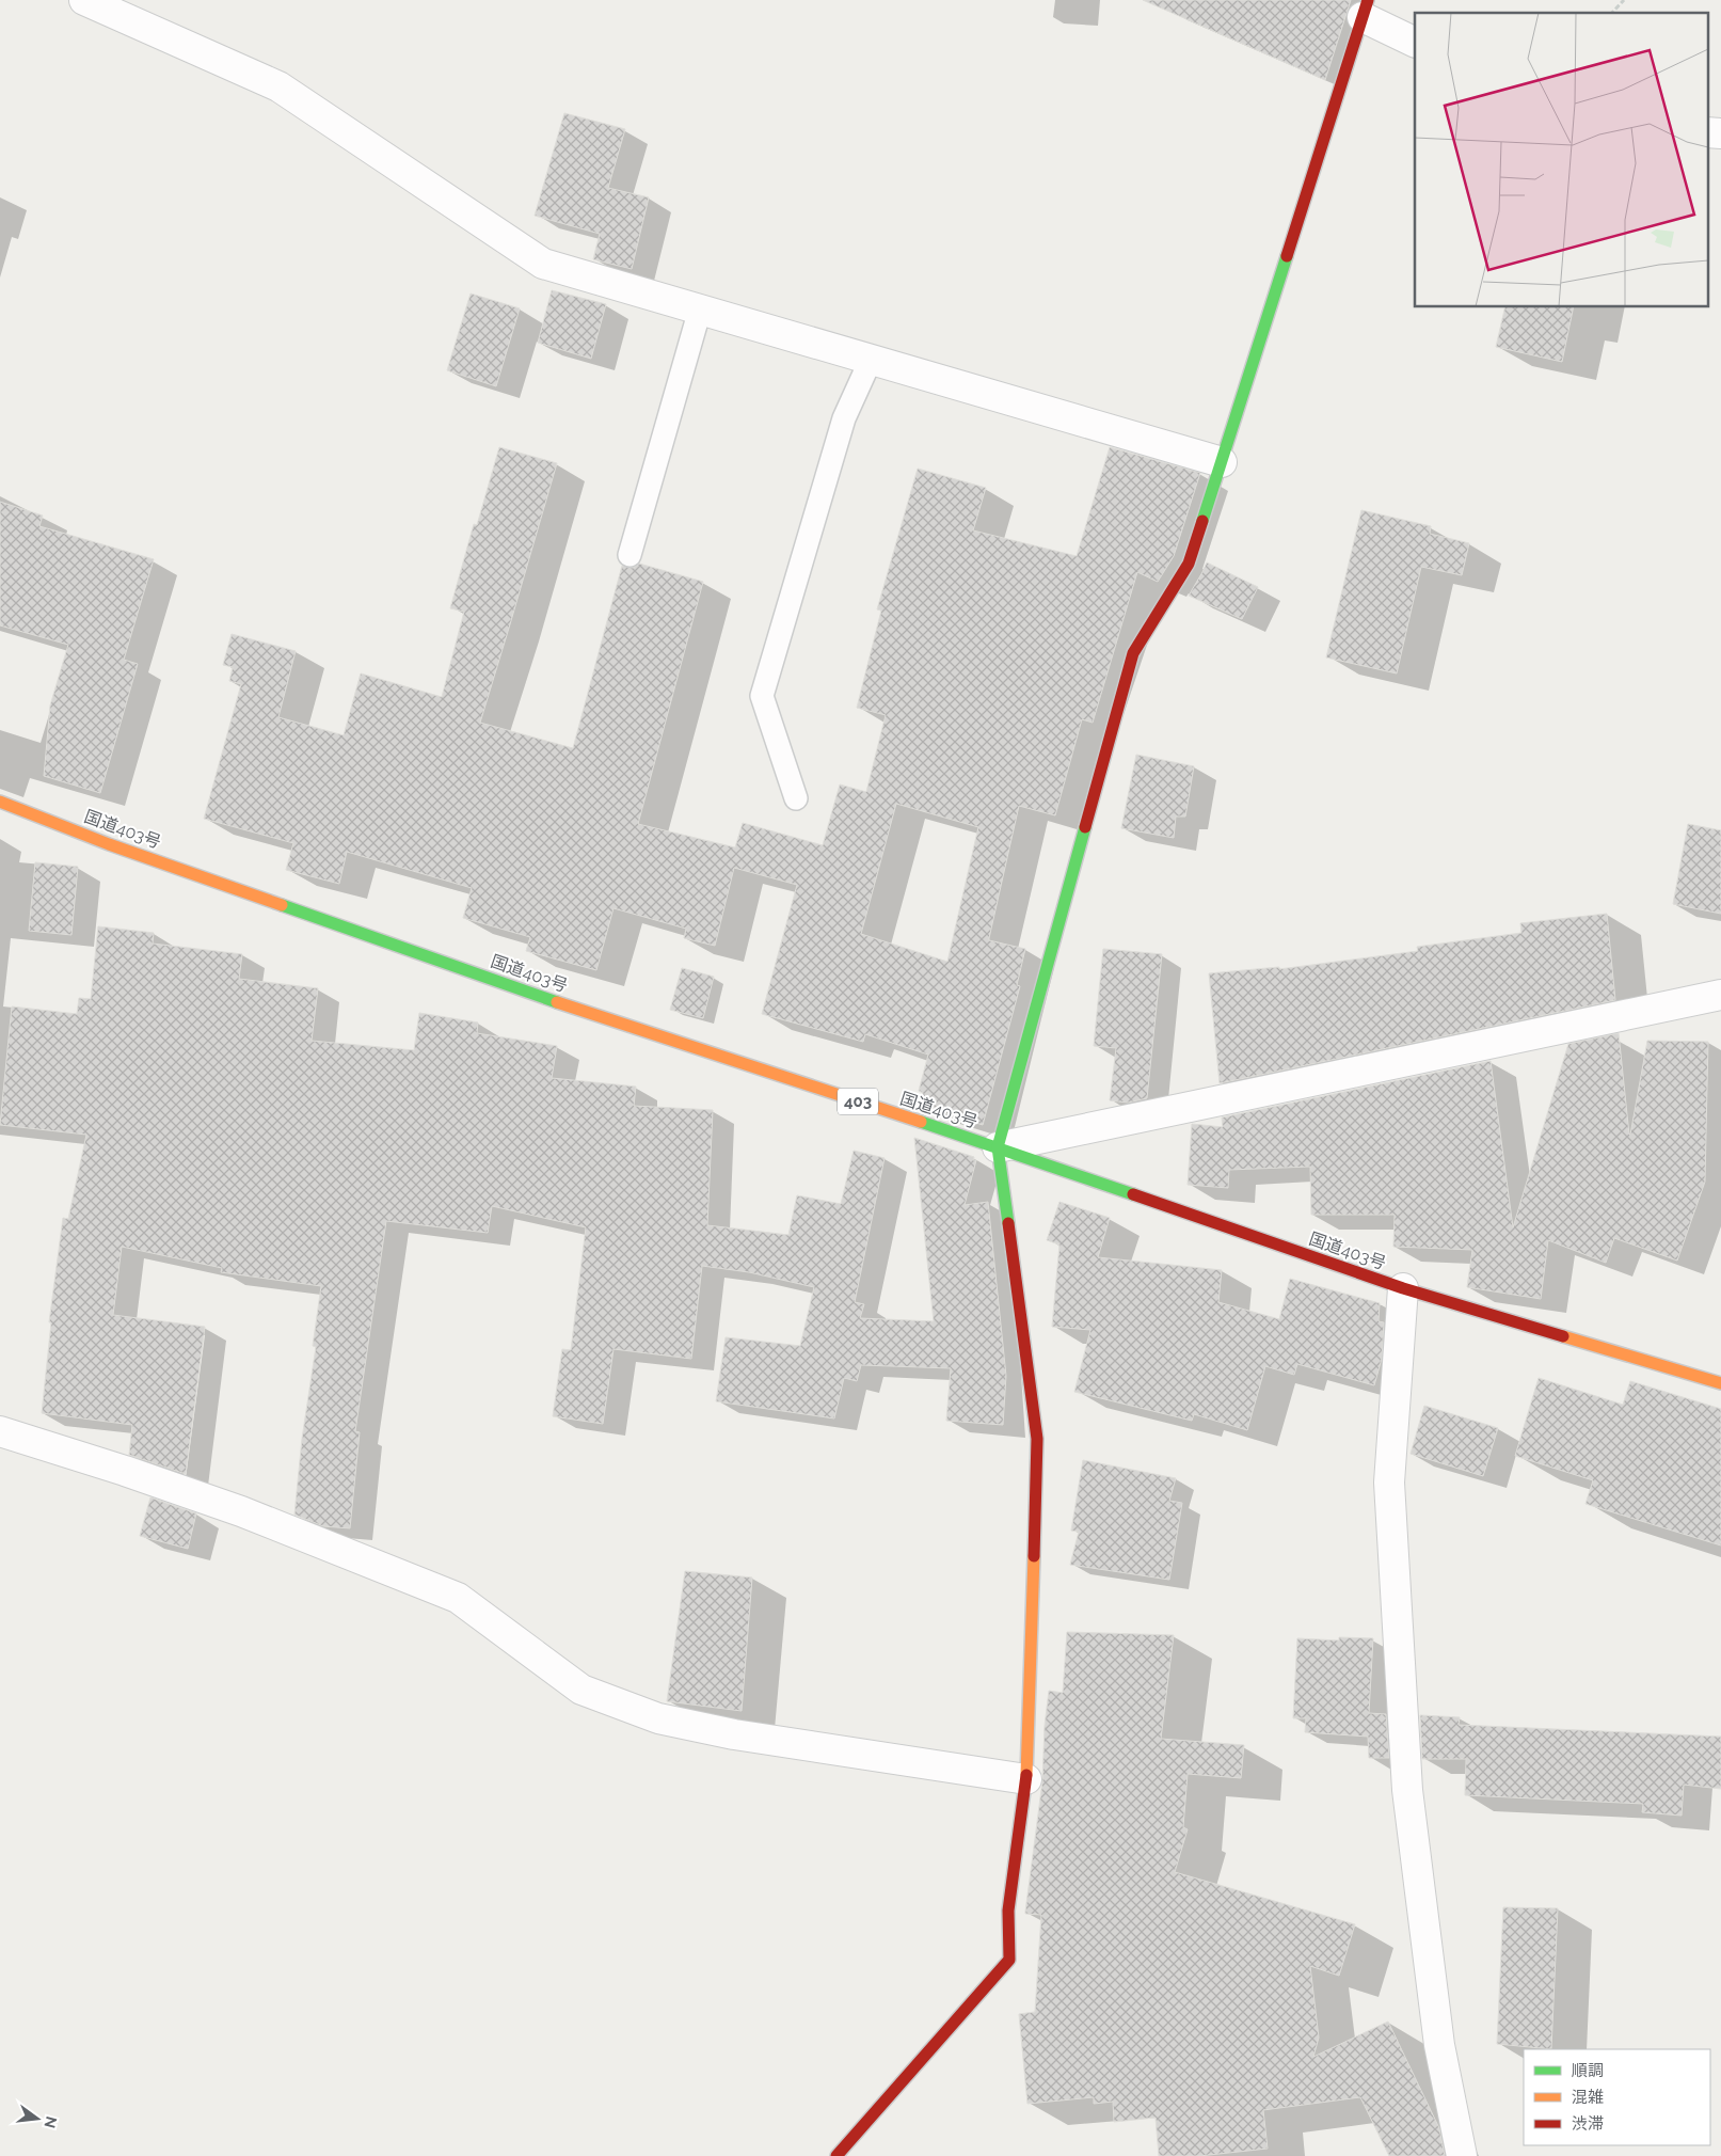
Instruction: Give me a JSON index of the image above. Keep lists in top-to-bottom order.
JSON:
{
  "streets": {
    "main road": ["国道403号", "403"]
  },
  "legend": ["順調", "混雑", "渋滞"],
  "north": "right"
}
